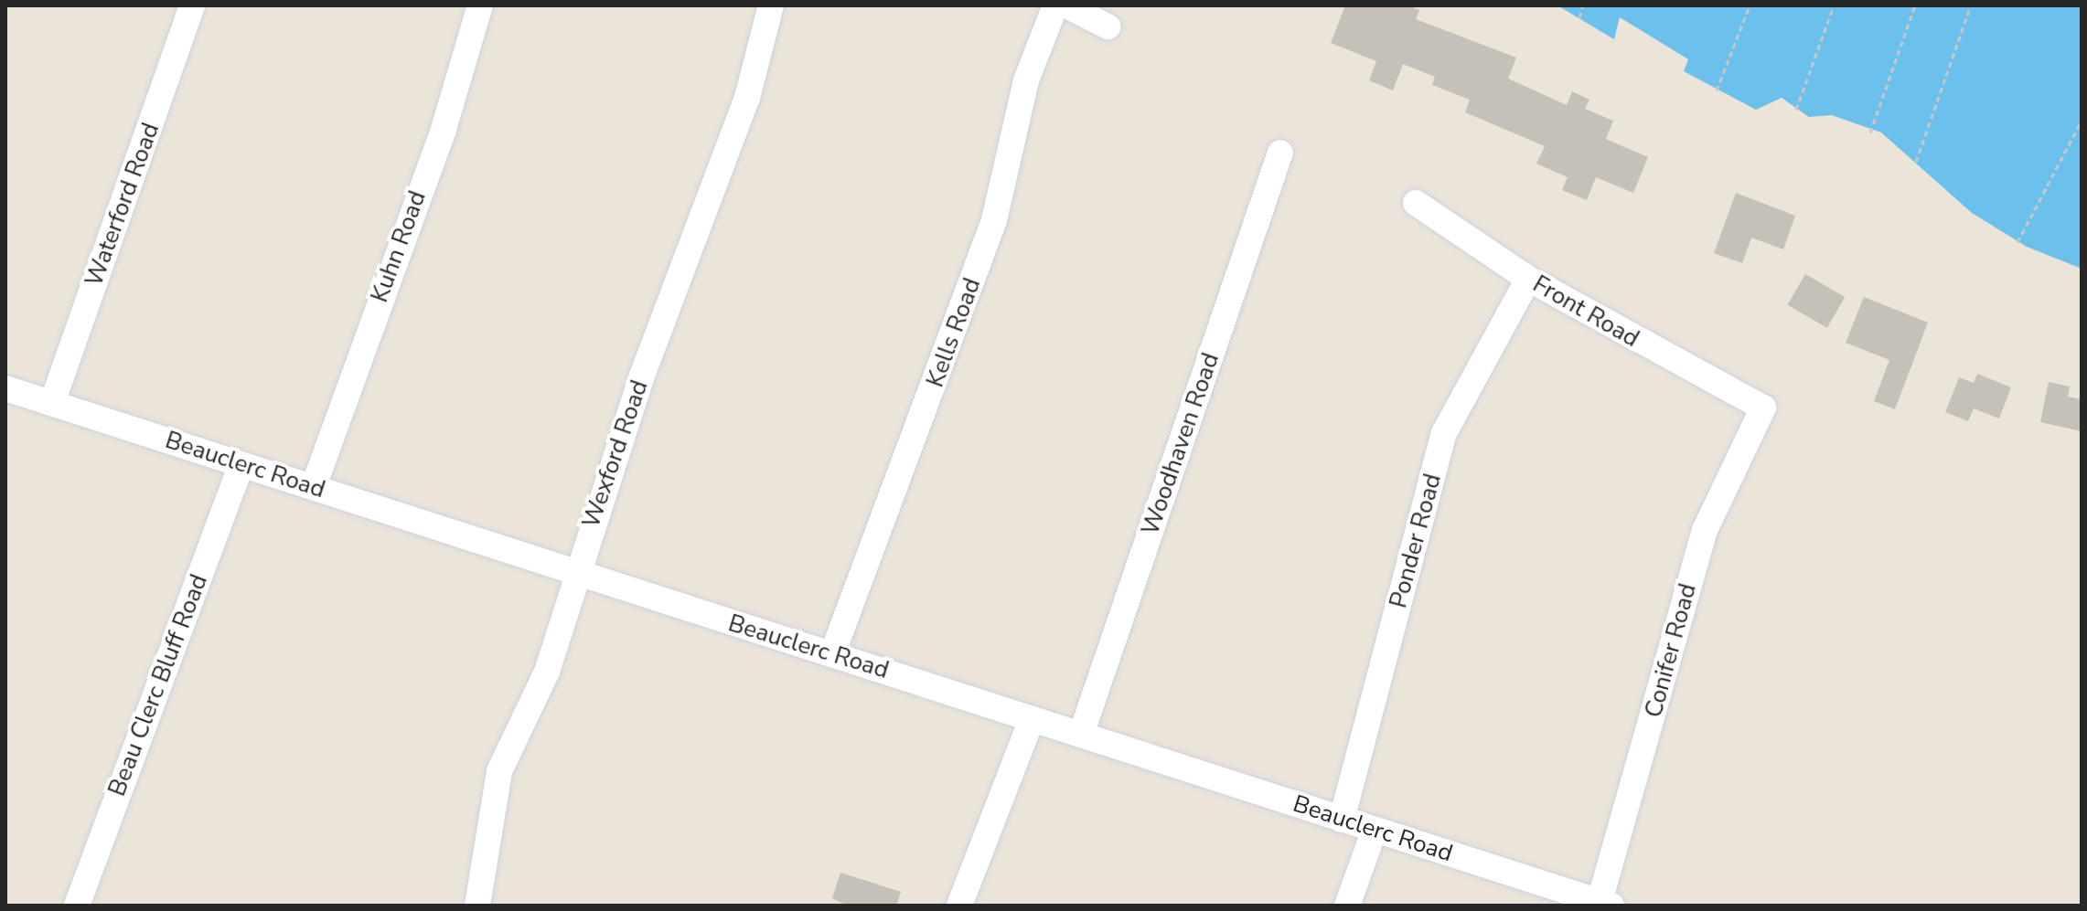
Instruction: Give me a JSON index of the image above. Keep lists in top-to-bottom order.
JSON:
{
  "streets": {
    "street": [
      "Waterford Road",
      "Kuhn Road",
      "Front Road",
      "Kells Road",
      "Woodhaven Road",
      "Wexford Road",
      "Beauclerc Road",
      "Ponder Road",
      "Conifer Road",
      "Beau Clerc Bluff Road"
    ]
  },
  "crossings": [
    ["Waterford Road", "Beauclerc Road"],
    ["Kuhn Road", "Beauclerc Road"],
    ["Front Road", "Ponder Road"],
    ["Front Road", "Conifer Road"],
    ["Kells Road", "Beauclerc Road"],
    ["Woodhaven Road", "Beauclerc Road"],
    ["Wexford Road", "Beauclerc Road"],
    ["Beauclerc Road", "Ponder Road"],
    ["Beauclerc Road", "Conifer Road"],
    ["Beauclerc Road", "Beau Clerc Bluff Road"]
  ]
}
